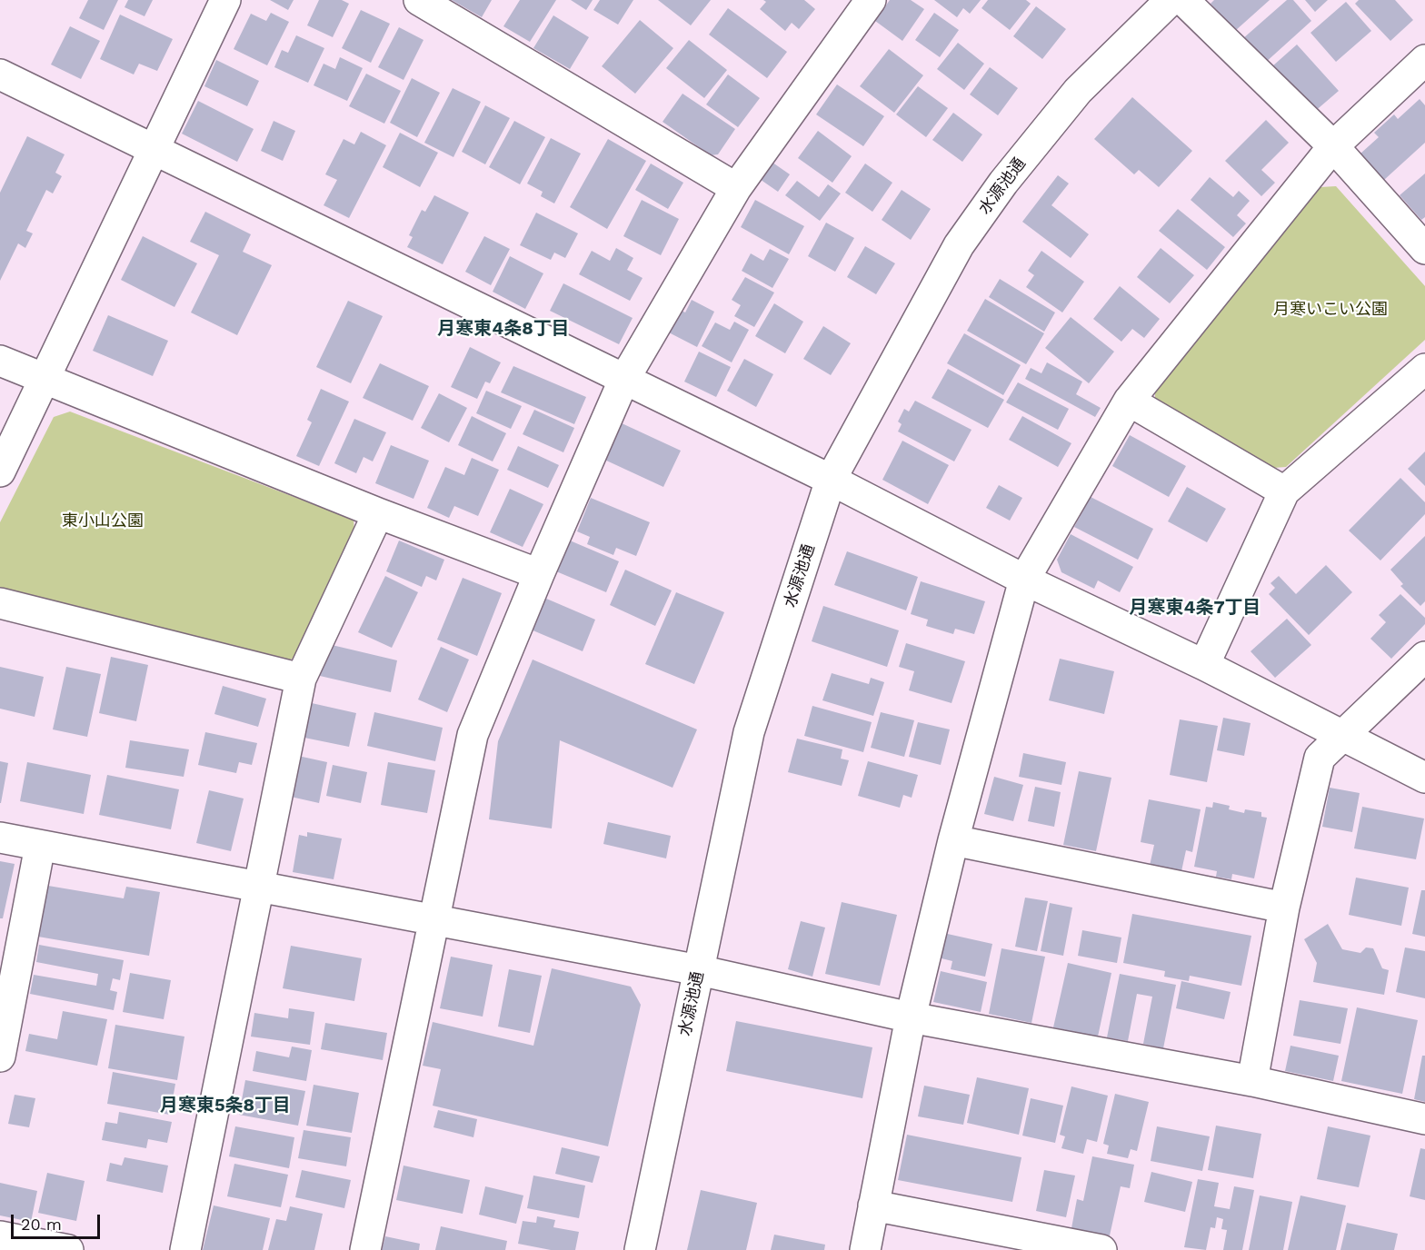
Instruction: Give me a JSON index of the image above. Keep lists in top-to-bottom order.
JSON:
{
  "streets": {
    "street": ["水源池通"]
  },
  "districts": ["月寒東4条8丁目", "月寒東4条7丁目", "月寒東5条8丁目"],
  "parks": ["月寒いこい公園", "東小山公園"],
  "scale_bar": "20 m"
}
